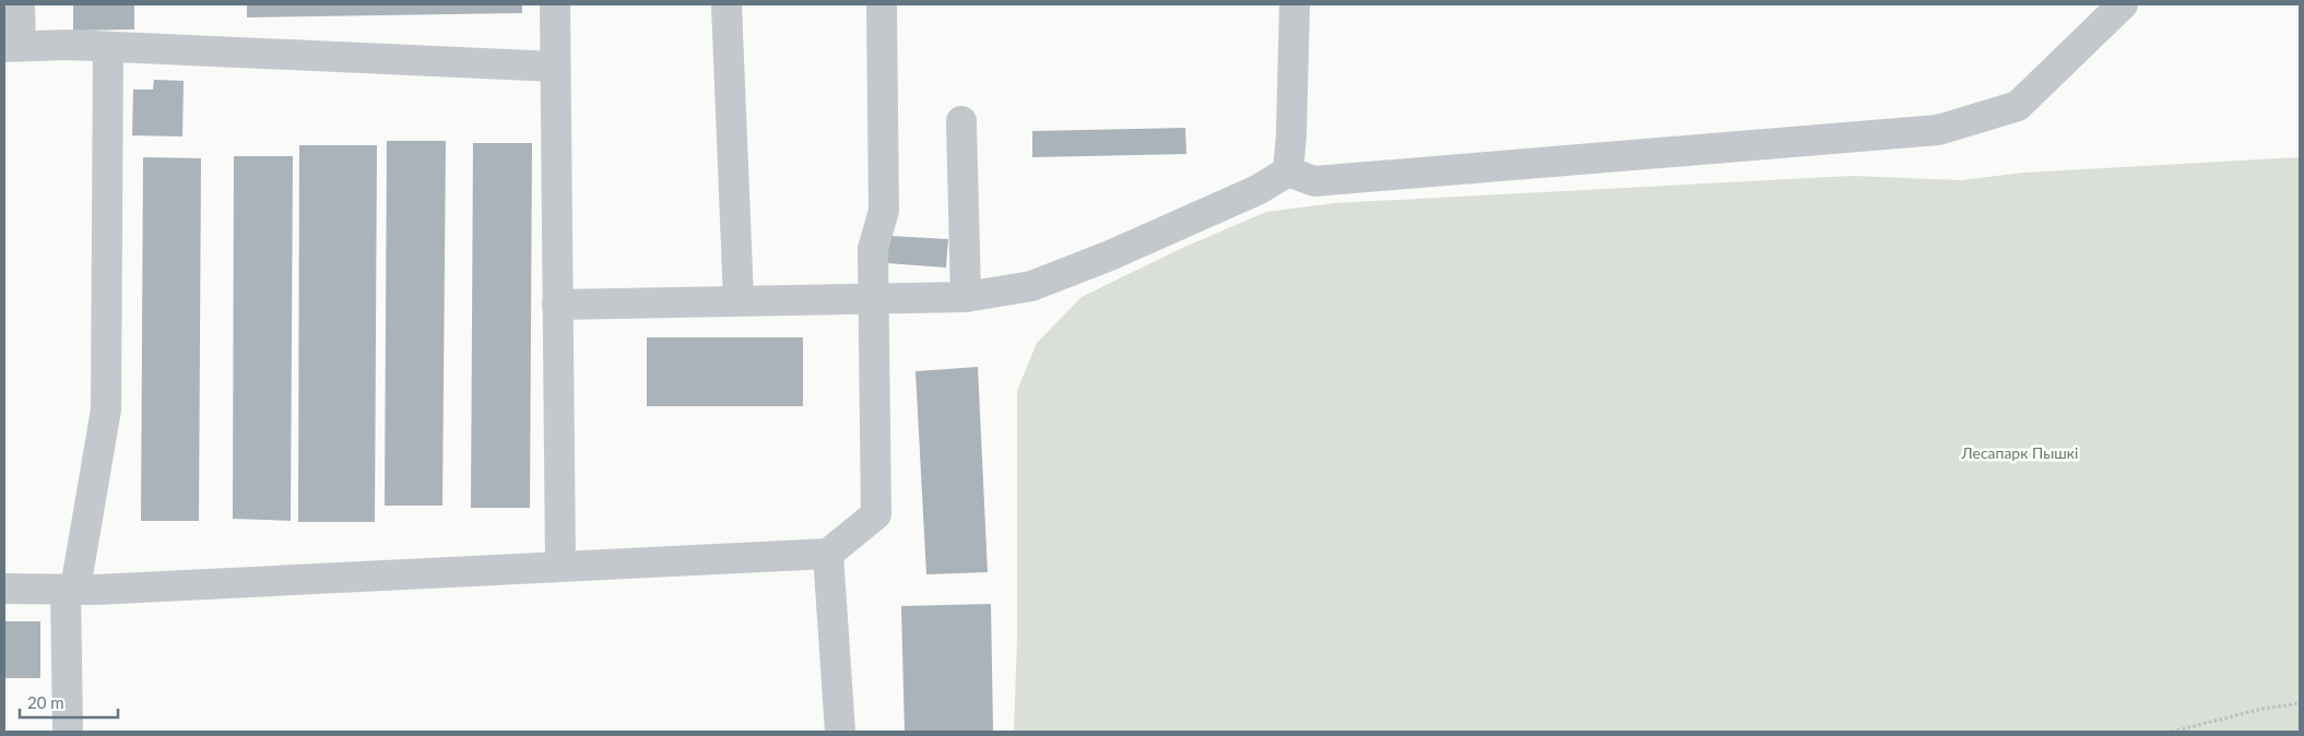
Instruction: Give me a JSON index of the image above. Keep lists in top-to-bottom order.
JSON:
{
  "parks": ["Лесапарк Пышкі"],
  "scale_bar": "20 m"
}
